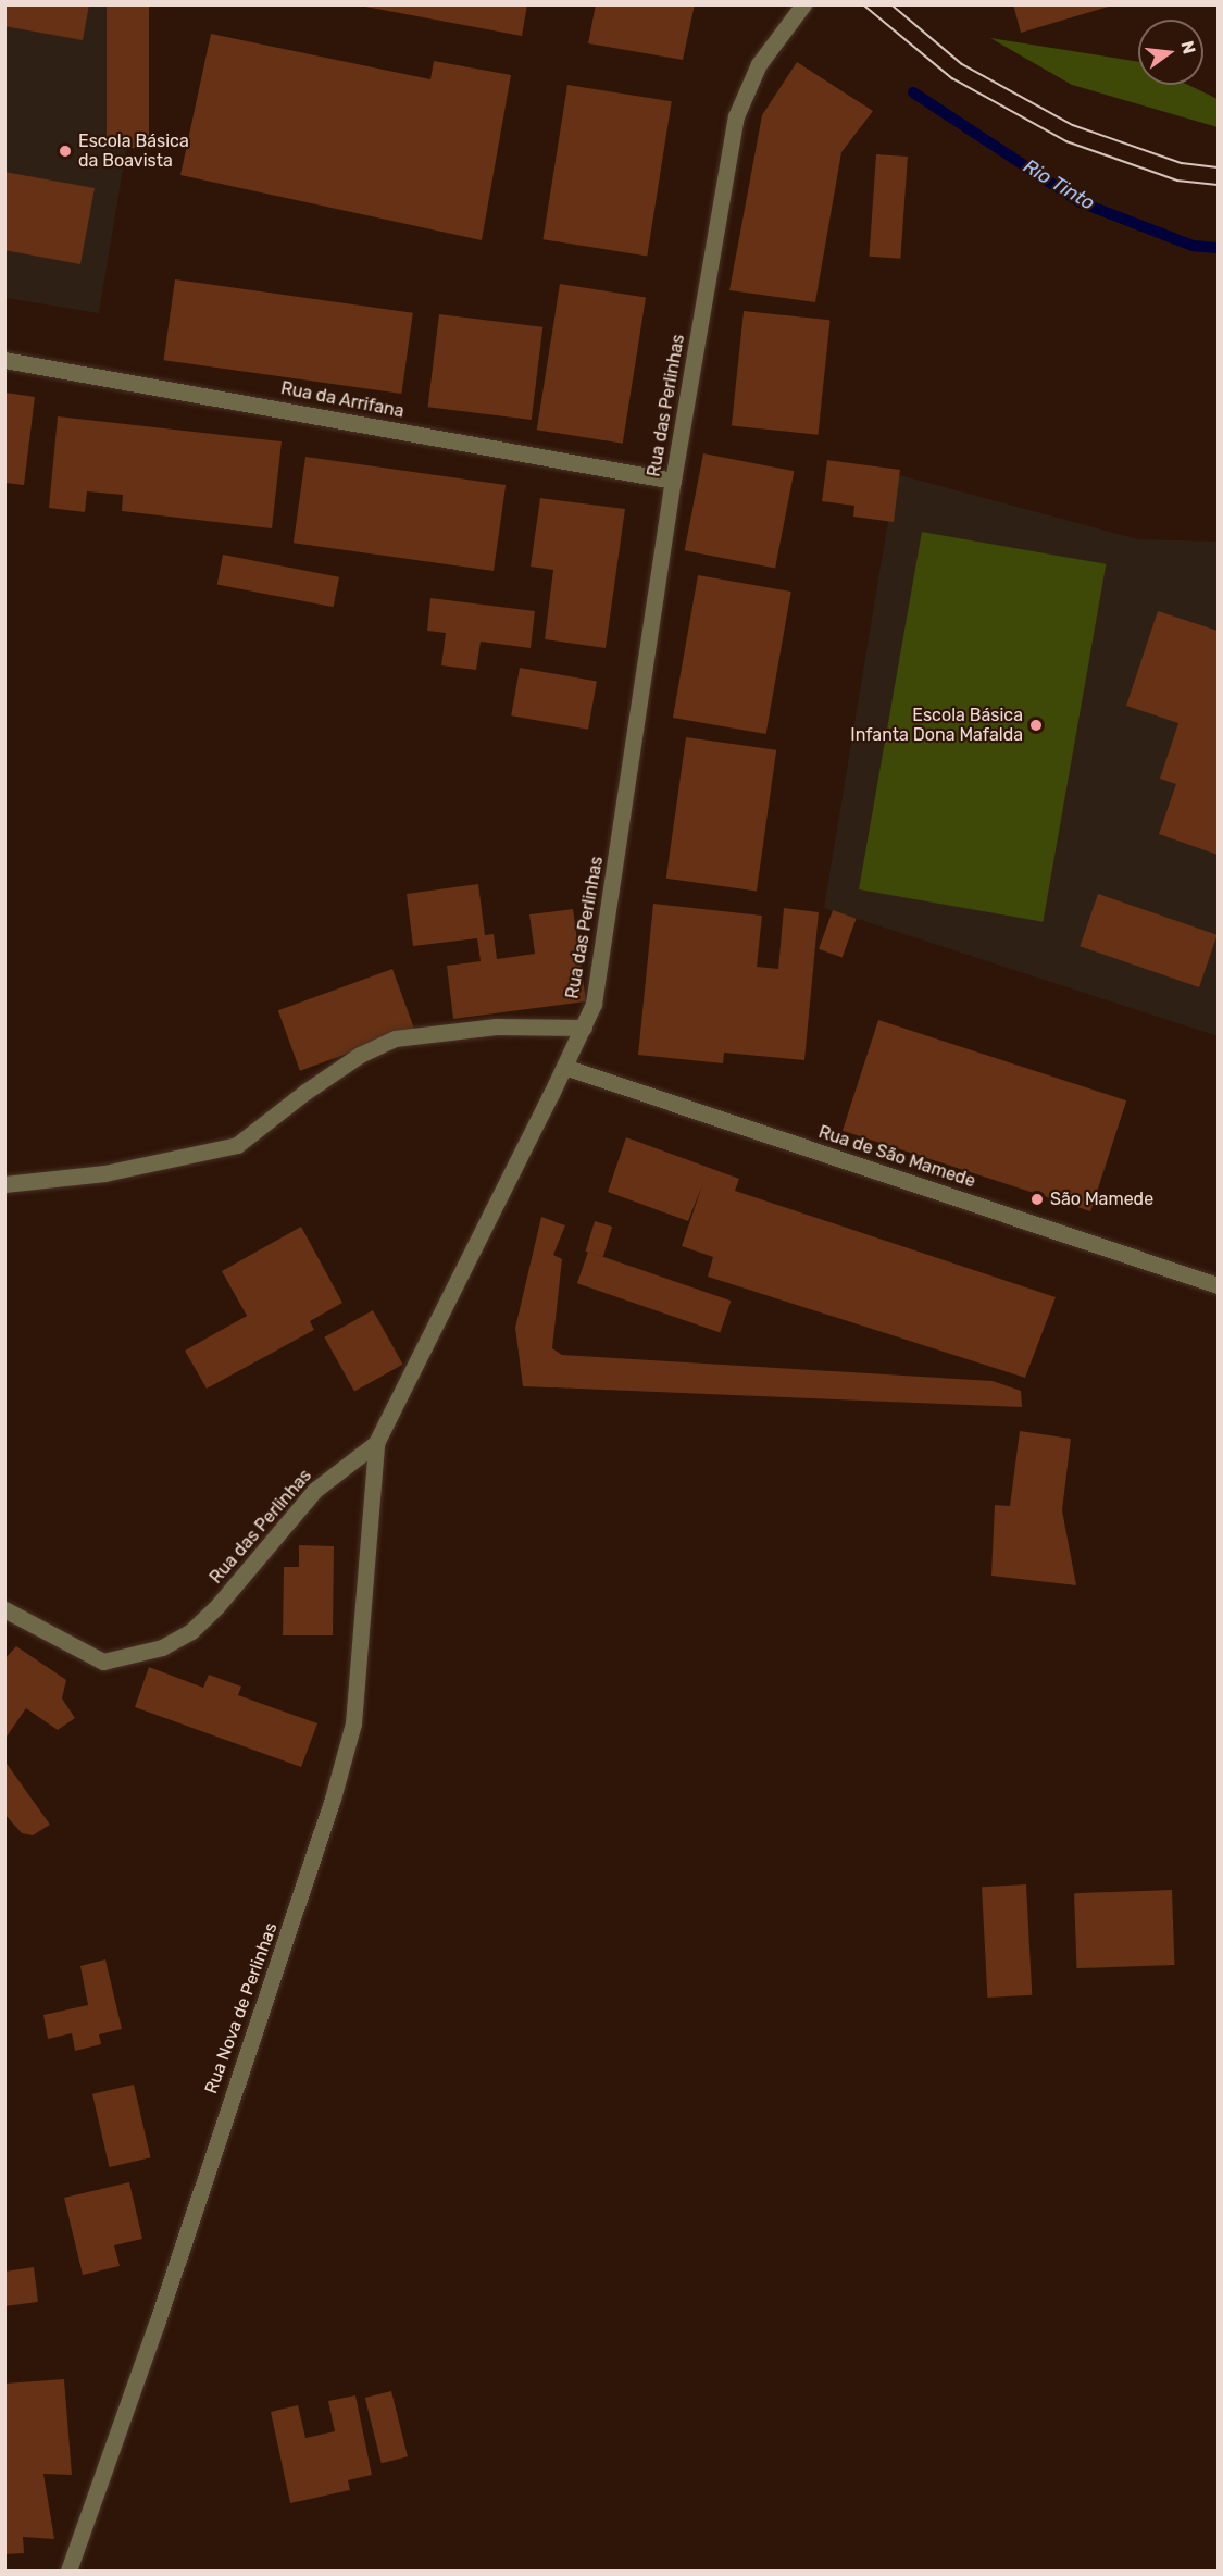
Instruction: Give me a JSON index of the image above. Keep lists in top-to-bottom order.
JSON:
{
  "streets": {
    "street": [
      "Rua da Arrifana",
      "Rua das Perlinhas",
      "Rua de São Mamede",
      "Rua Nova de Perlinhas"
    ]
  },
  "crossings": [
    ["Rua da Arrifana", "Rua das Perlinhas"],
    ["Rua das Perlinhas", "Rua de São Mamede"],
    ["Rua das Perlinhas", "Rua Nova de Perlinhas"]
  ],
  "water": ["Rio Tinto"],
  "places": ["Escola Básica da Boavista", "Escola Básica Infanta Dona Mafalda", "São Mamede"],
  "north": "right"
}
